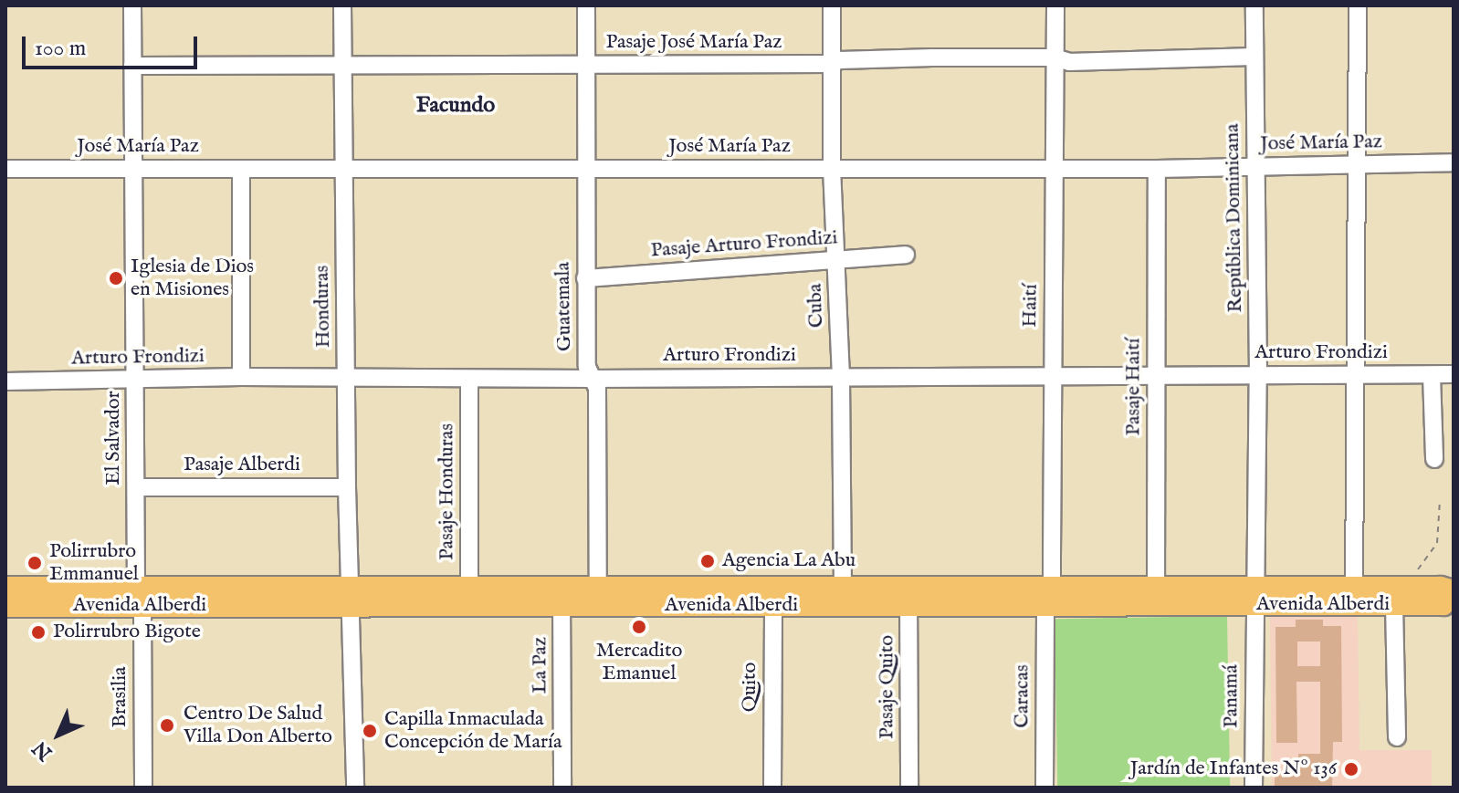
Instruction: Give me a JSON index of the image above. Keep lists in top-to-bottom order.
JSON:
{
  "streets": {
    "main road": ["Avenida Alberdi"],
    "street": [
      "Pasaje José María Paz",
      "José María Paz",
      "República Dominicana",
      "Pasaje Arturo Frondizi",
      "Cuba",
      "Haití",
      "Honduras",
      "Guatemala",
      "Arturo Frondizi",
      "Pasaje Haití",
      "El Salvador",
      "Pasaje Alberdi",
      "Pasaje Honduras",
      "La Paz",
      "Quito",
      "Pasaje Quito",
      "Caracas",
      "Panamá",
      "Brasilia"
    ]
  },
  "crossings": [
    ["Pasaje José María Paz", "República Dominicana"],
    ["Pasaje José María Paz", "Cuba"],
    ["Pasaje José María Paz", "Haití"],
    ["Pasaje José María Paz", "Honduras"],
    ["Pasaje José María Paz", "Guatemala"],
    ["Pasaje José María Paz", "El Salvador"],
    ["José María Paz", "República Dominicana"],
    ["José María Paz", "Cuba"],
    ["José María Paz", "Haití"],
    ["José María Paz", "Honduras"],
    ["José María Paz", "Guatemala"],
    ["José María Paz", "Pasaje Haití"],
    ["José María Paz", "El Salvador"],
    ["República Dominicana", "Arturo Frondizi"],
    ["República Dominicana", "Avenida Alberdi"],
    ["República Dominicana", "Panamá"],
    ["Pasaje Arturo Frondizi", "Cuba"],
    ["Pasaje Arturo Frondizi", "Guatemala"],
    ["Cuba", "Arturo Frondizi"],
    ["Cuba", "Avenida Alberdi"],
    ["Haití", "Arturo Frondizi"],
    ["Haití", "Avenida Alberdi"],
    ["Haití", "Caracas"],
    ["Honduras", "Arturo Frondizi"],
    ["Honduras", "Pasaje Alberdi"],
    ["Honduras", "Avenida Alberdi"],
    ["Guatemala", "Arturo Frondizi"],
    ["Guatemala", "Avenida Alberdi"],
    ["Arturo Frondizi", "Pasaje Haití"],
    ["Arturo Frondizi", "El Salvador"],
    ["Arturo Frondizi", "Pasaje Honduras"],
    ["Pasaje Haití", "Avenida Alberdi"],
    ["El Salvador", "Pasaje Alberdi"],
    ["El Salvador", "Avenida Alberdi"],
    ["El Salvador", "Brasilia"],
    ["Pasaje Honduras", "Avenida Alberdi"],
    ["Avenida Alberdi", "La Paz"],
    ["Avenida Alberdi", "Quito"],
    ["Avenida Alberdi", "Pasaje Quito"],
    ["Avenida Alberdi", "Caracas"],
    ["Avenida Alberdi", "Panamá"],
    ["Avenida Alberdi", "Brasilia"]
  ],
  "districts": ["Facundo"],
  "places": [
    "Iglesia de Dios en Misiones",
    "Agencia La Abu",
    "Polirrubro Emmanuel",
    "Mercadito Emanuel",
    "Polirrubro Bigote",
    "Centro De Salud Villa Don Alberto",
    "Capilla Inmaculada Concepción de María",
    "Jardín de Infantes Nº 136"
  ],
  "scale_bar": "100 m",
  "north": "bottom left"
}
